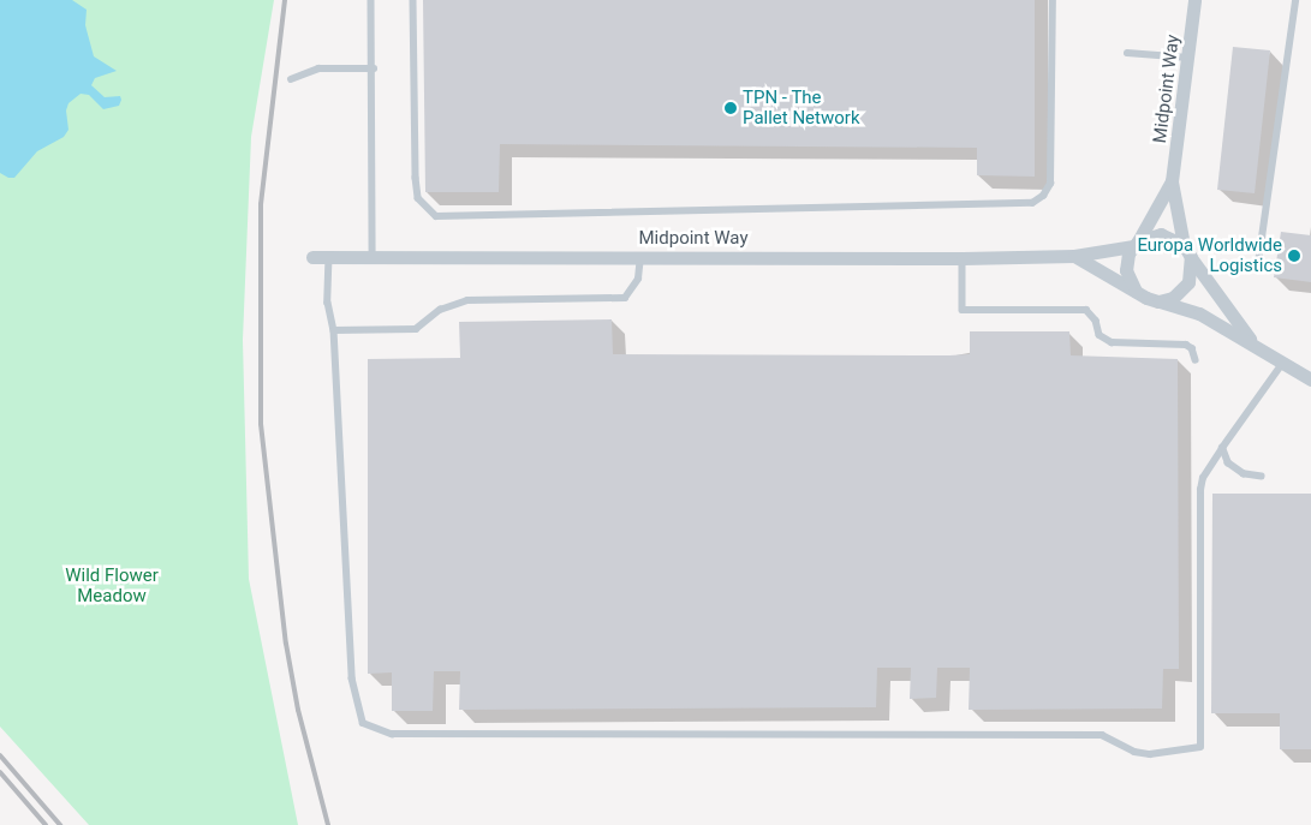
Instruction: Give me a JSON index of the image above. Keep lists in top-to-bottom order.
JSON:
{
  "streets": {
    "street": ["Midpoint Way"]
  },
  "parks": ["Wild Flower Meadow"],
  "places": ["TPN - The Pallet Network", "Europa Worldwide Logistics"]
}
